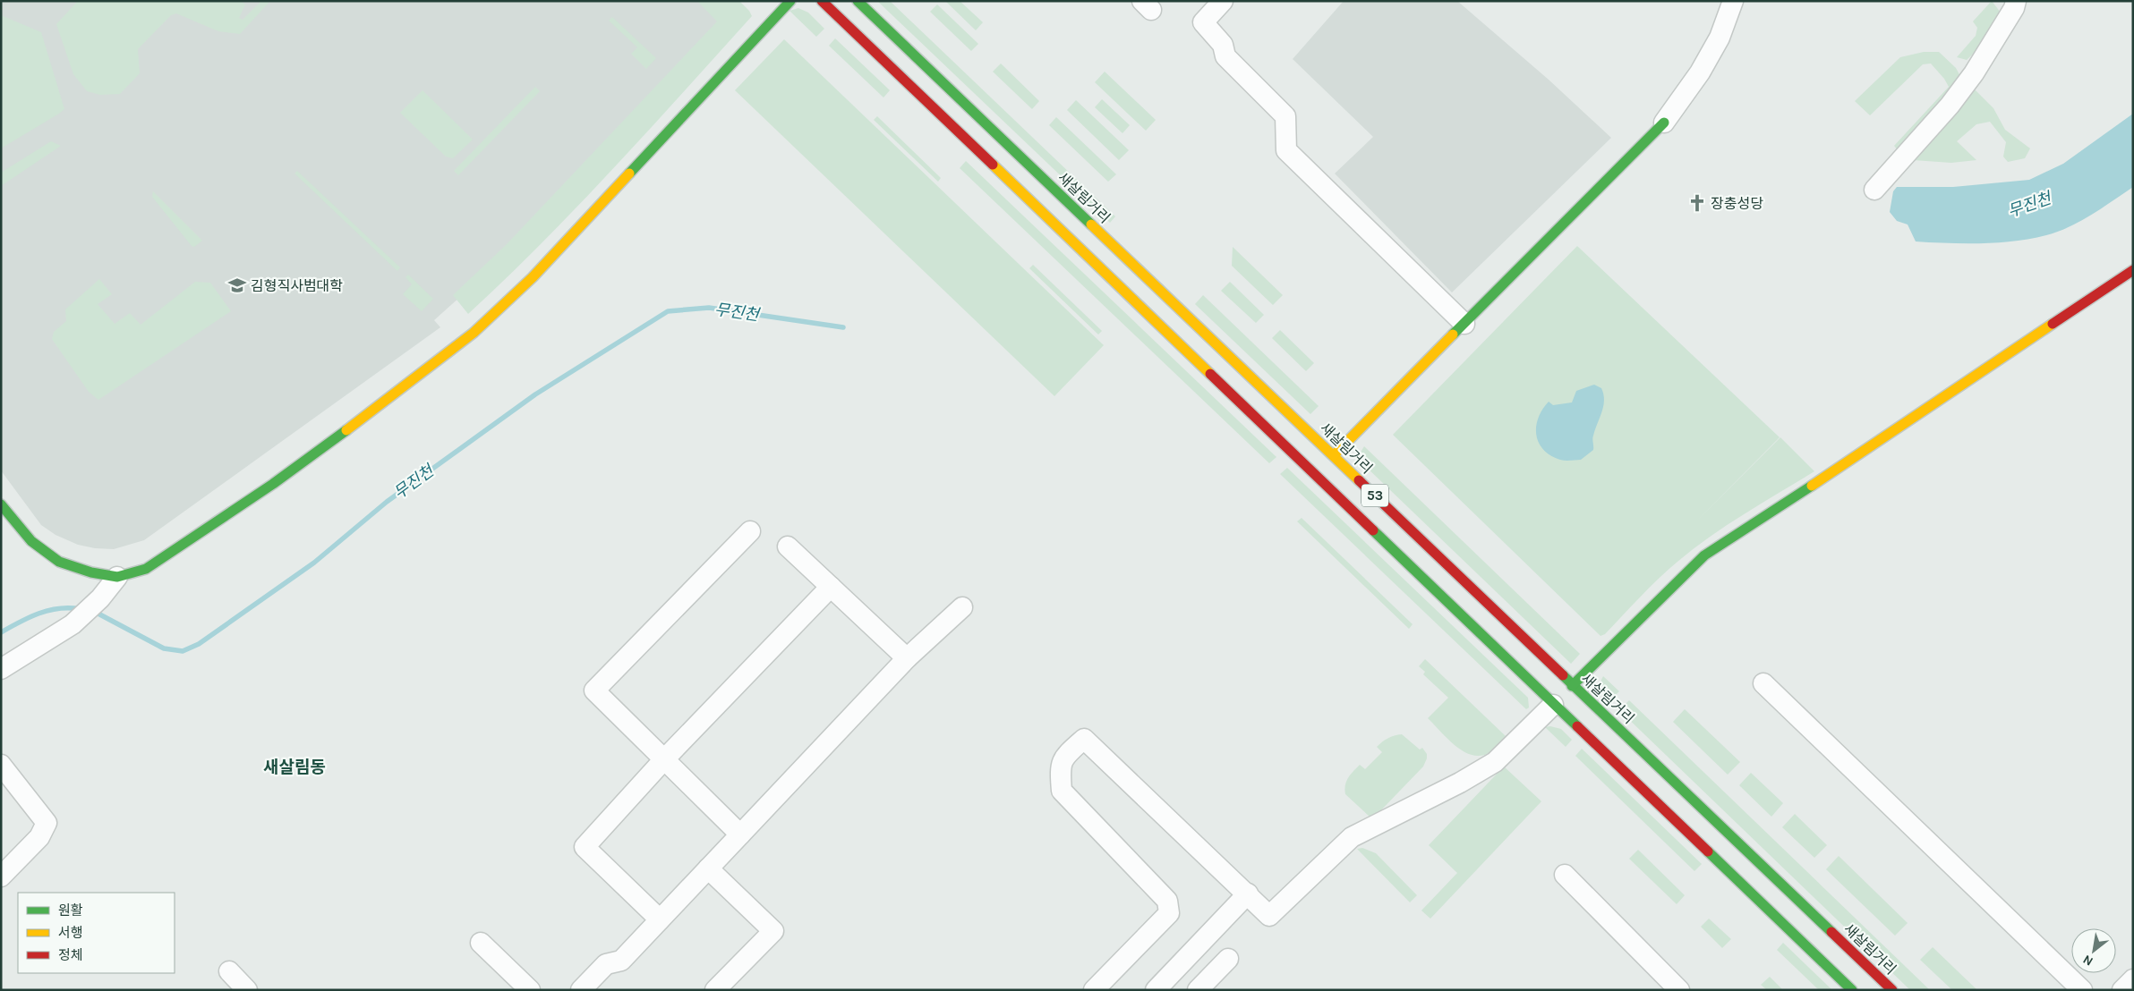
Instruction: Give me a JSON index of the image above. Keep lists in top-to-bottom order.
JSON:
{
  "streets": {
    "main road": ["새살림거리", "53"]
  },
  "districts": ["새살림동"],
  "water": ["무진천"],
  "places": {
    "church": ["장충성당"],
    "school or university": ["김형직사범대학"]
  },
  "legend": ["원활", "서행", "정체"],
  "north": "bottom left"
}
